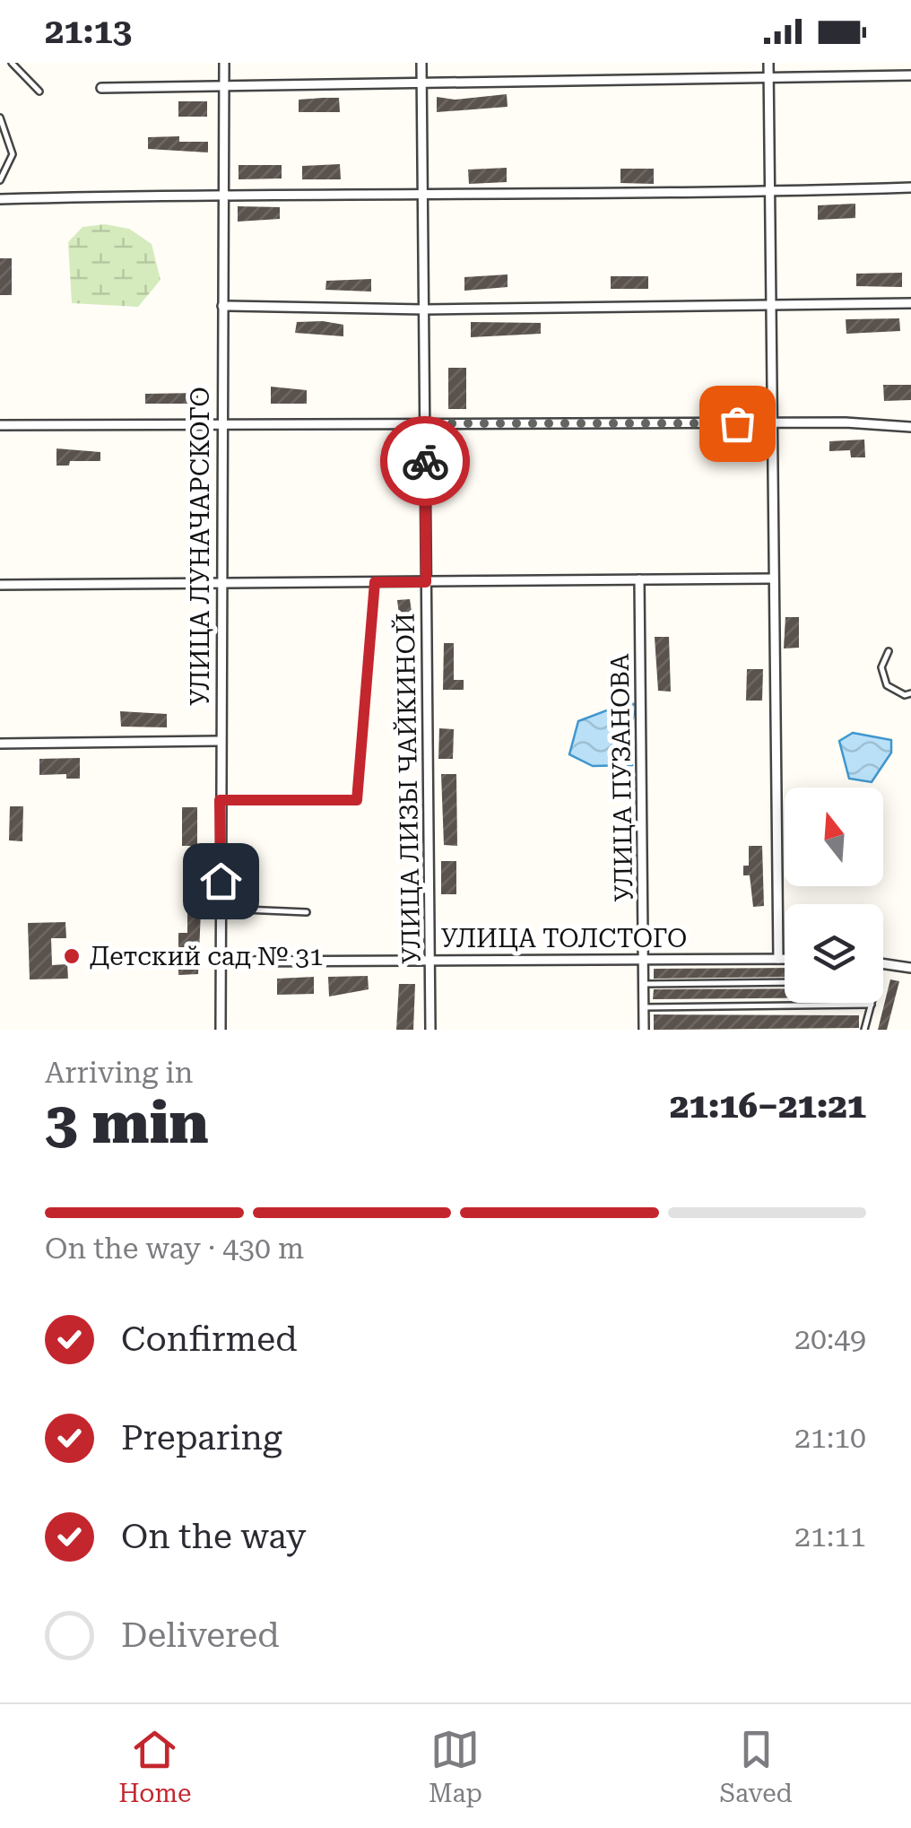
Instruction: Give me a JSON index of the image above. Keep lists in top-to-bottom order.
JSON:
{
  "streets": {
    "street": [
      "УЛИЦА ЛУНАЧАРСКОГО",
      "УЛИЦА ПУЗАНОВА",
      "УЛИЦА ЛИЗЫ ЧАЙКИНОЙ",
      "УЛИЦА ТОЛСТОГО"
    ]
  },
  "crossings": [
    ["УЛИЦА ЛУНАЧАРСКОГО", "УЛИЦА ТОЛСТОГО"],
    ["УЛИЦА ПУЗАНОВА", "УЛИЦА ТОЛСТОГО"],
    ["УЛИЦА ЛИЗЫ ЧАЙКИНОЙ", "УЛИЦА ТОЛСТОГО"]
  ],
  "places": ["Детский сад № 31"],
  "north": "top",
  "page": {
    "status": "21:13",
    "heading": ["3 min", "Arriving in", "21:16–21:21"],
    "bar": "On the way · 430 m",
    "list": [
      ["Confirmed", "20:49"],
      ["Preparing", "21:10"],
      ["On the way", "21:11"],
      "Delivered"
    ],
    "tabs": ["Home", "Map", "Saved"]
  }
}
